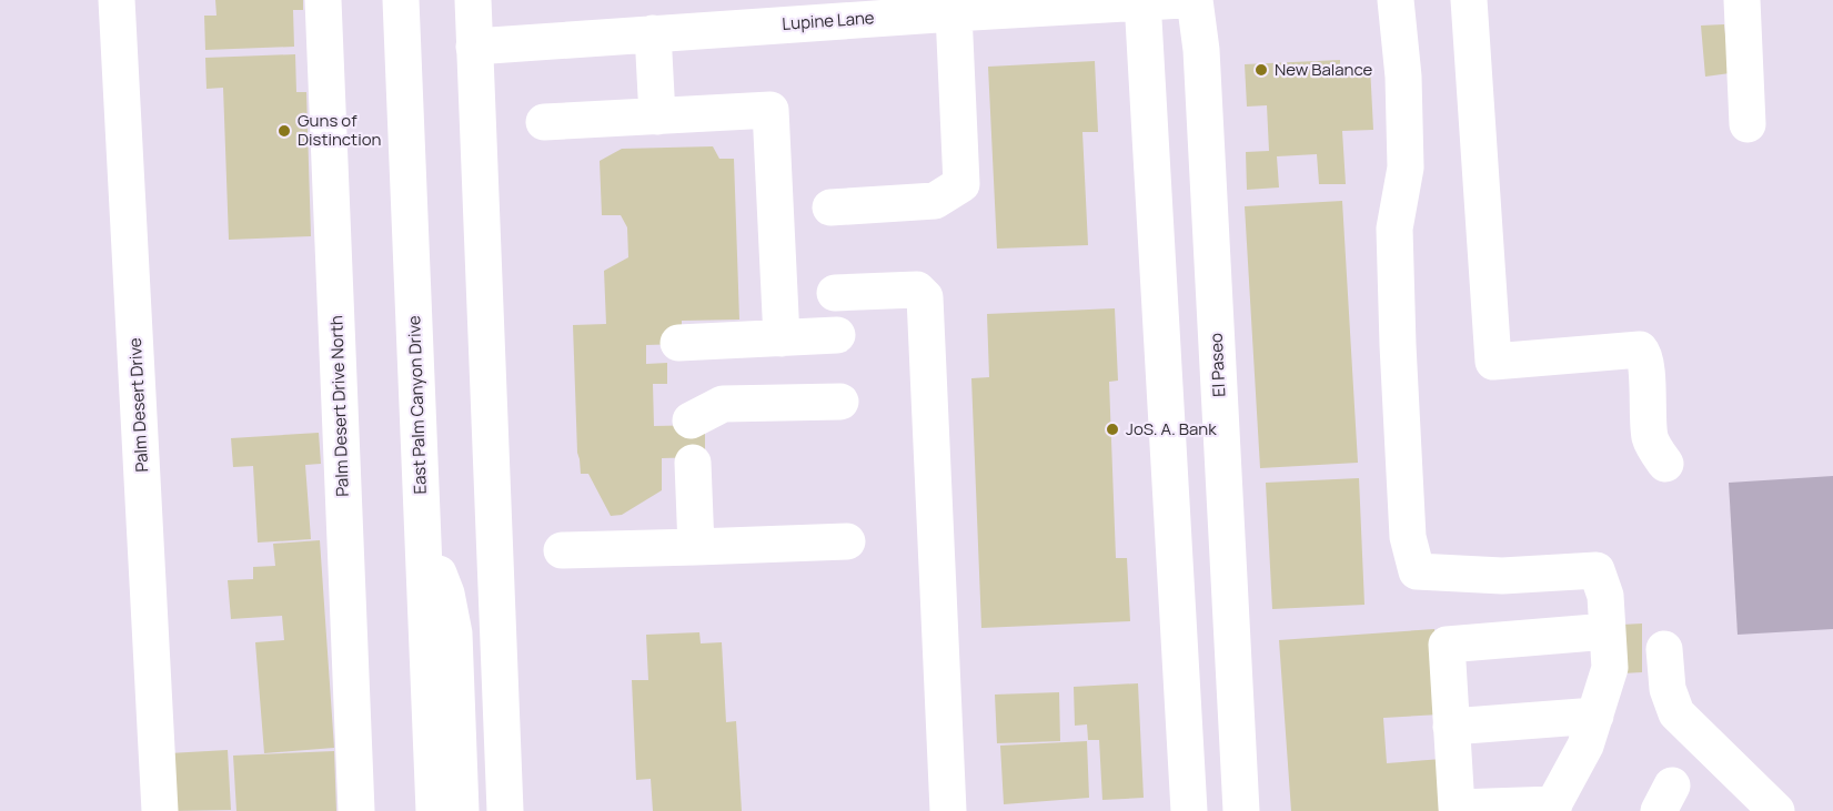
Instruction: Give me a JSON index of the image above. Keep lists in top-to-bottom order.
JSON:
{
  "streets": {
    "street": [
      "Lupine Lane",
      "El Paseo",
      "Palm Desert Drive",
      "East Palm Canyon Drive",
      "Palm Desert Drive North"
    ]
  },
  "places": ["New Balance", "Guns of Distinction", "JoS. A. Bank"]
}
